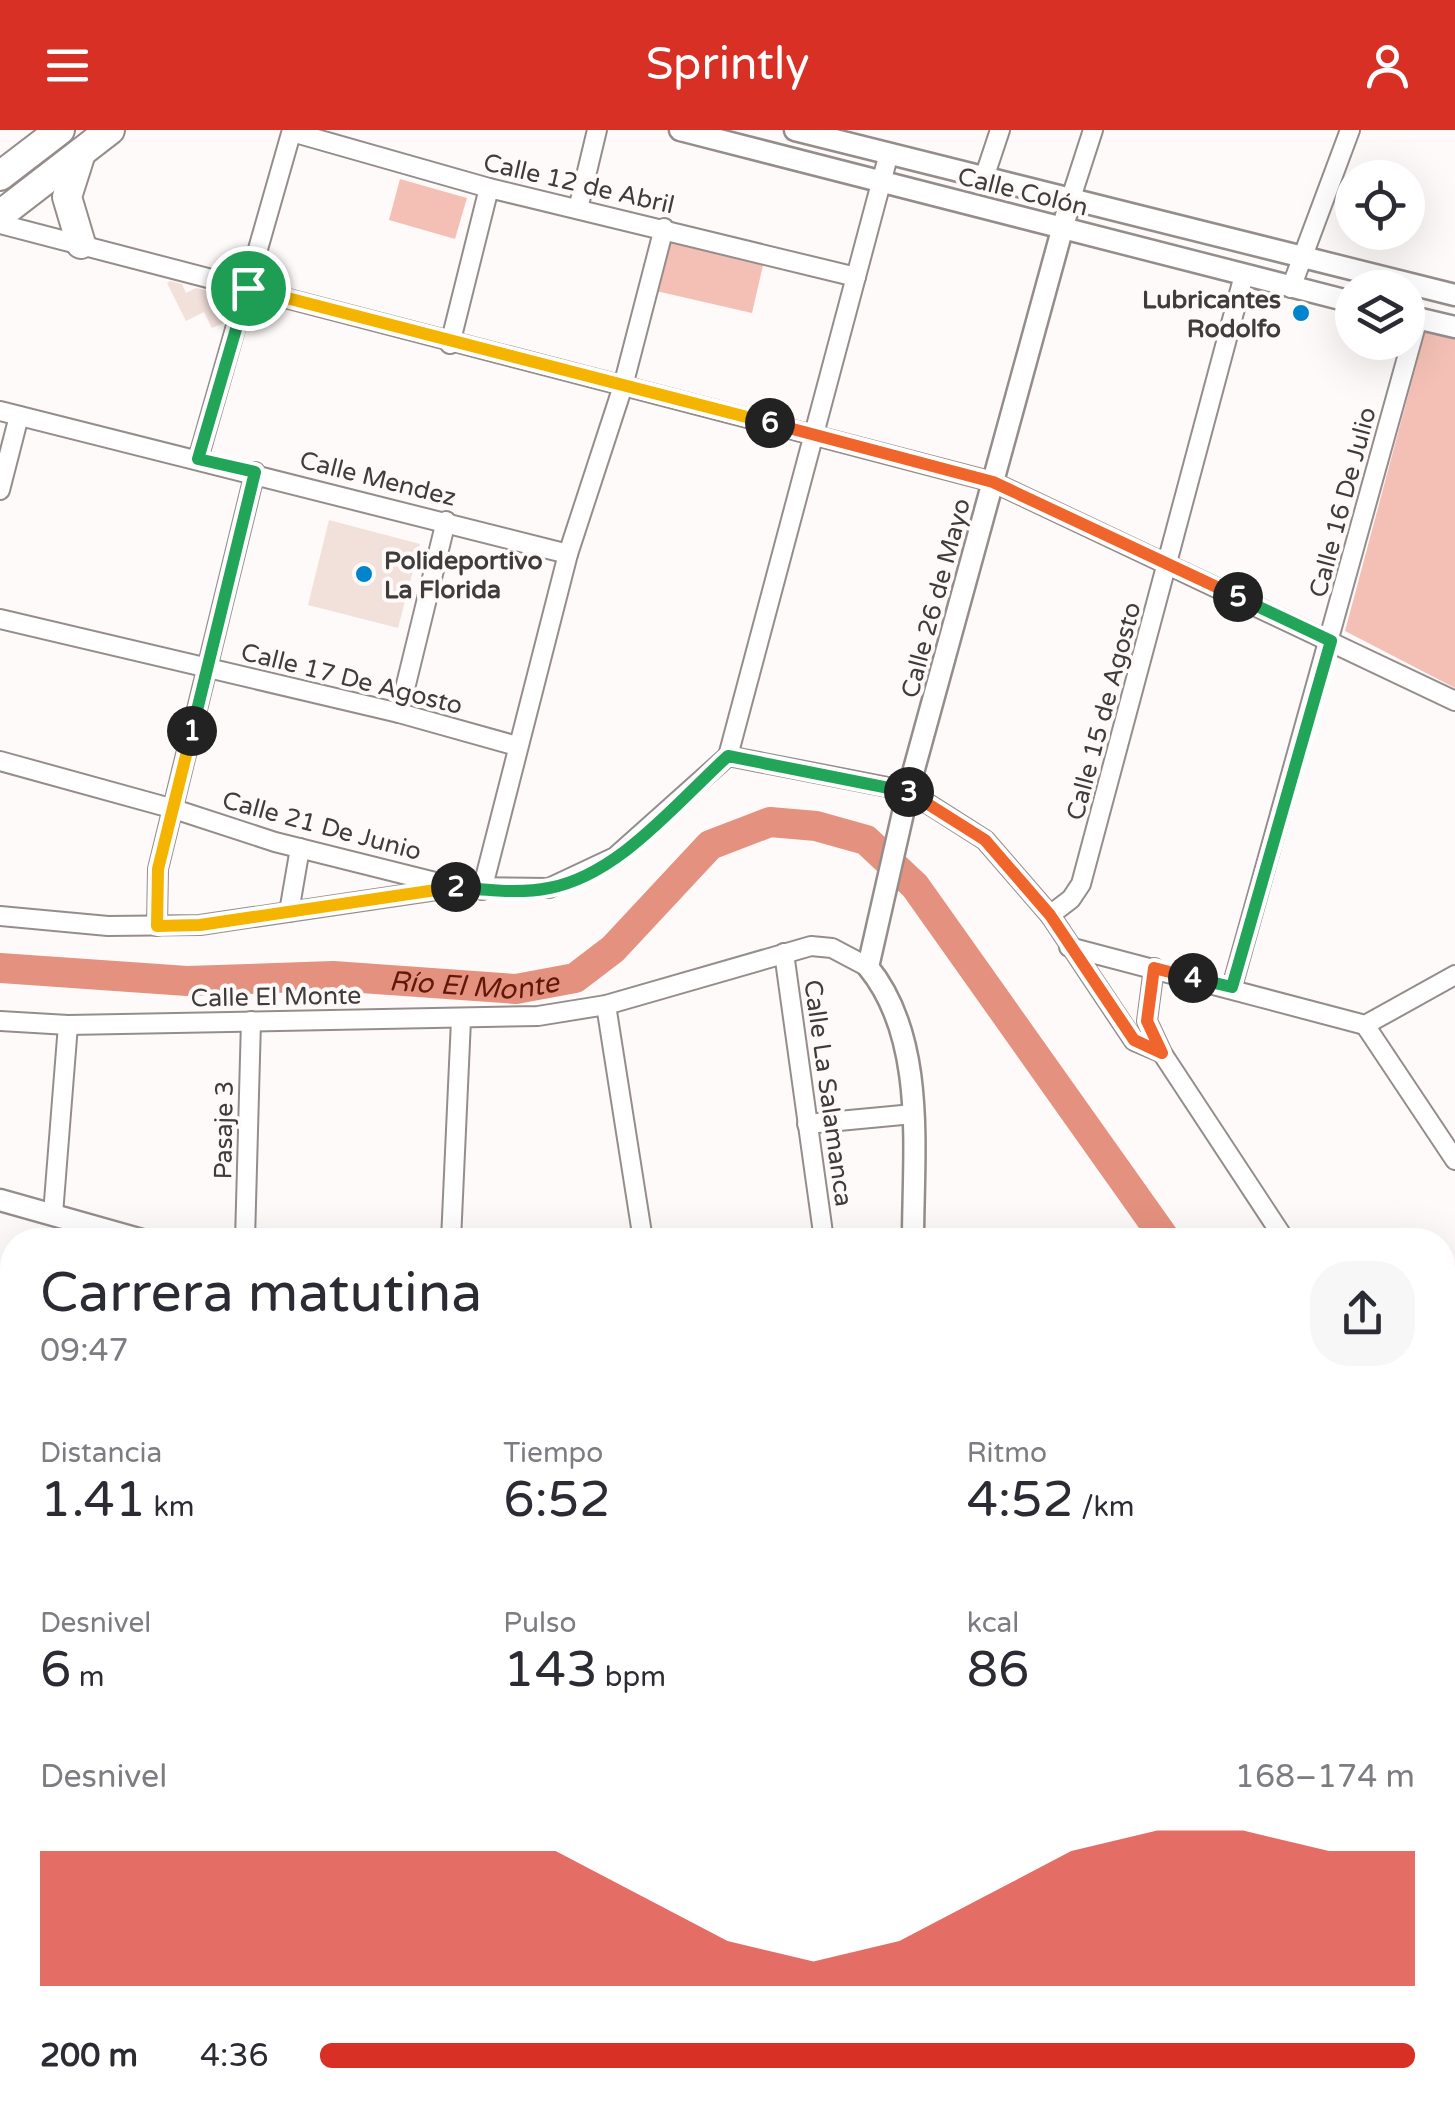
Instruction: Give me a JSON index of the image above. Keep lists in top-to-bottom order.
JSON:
{
  "streets": {
    "street": [
      "Calle 12 de Abril",
      "Calle Colón",
      "Calle Mendez",
      "Calle 16 De Julio",
      "Calle 26 de Mayo",
      "Calle 17 De Agosto",
      "Calle 15 de Agosto",
      "Calle 21 De Junio",
      "Calle El Monte",
      "Calle La Salamanca",
      "Pasaje 3"
    ]
  },
  "crossings": [
    ["Calle Colón", "Calle 26 de Mayo"],
    ["Calle Colón", "Calle 15 de Agosto"],
    ["Calle 26 de Mayo", "Calle El Monte"],
    ["Calle El Monte", "Calle La Salamanca"],
    ["Calle El Monte", "Pasaje 3"]
  ],
  "water": ["Río El Monte"],
  "places": ["Lubricantes Rodolfo", "Polideportivo La Florida"],
  "page": {
    "header": "Sprintly",
    "pins": [
      "6",
      "5",
      "1",
      "3",
      "2",
      "4"
    ],
    "heading": ["Carrera matutina", "09:47"],
    "stats": [
      ["Distancia", "1.41 km"],
      ["Tiempo", "6:52"],
      ["Ritmo", "4:52 /km"],
      ["Desnivel", "6 m"],
      ["Pulso", "143 bpm"],
      ["kcal", "86"]
    ],
    "chart": ["Desnivel", "168–174 m"],
    "list": [
      {
        "name": "200 m",
        "note": "4:36"
      }
    ]
  }
}
